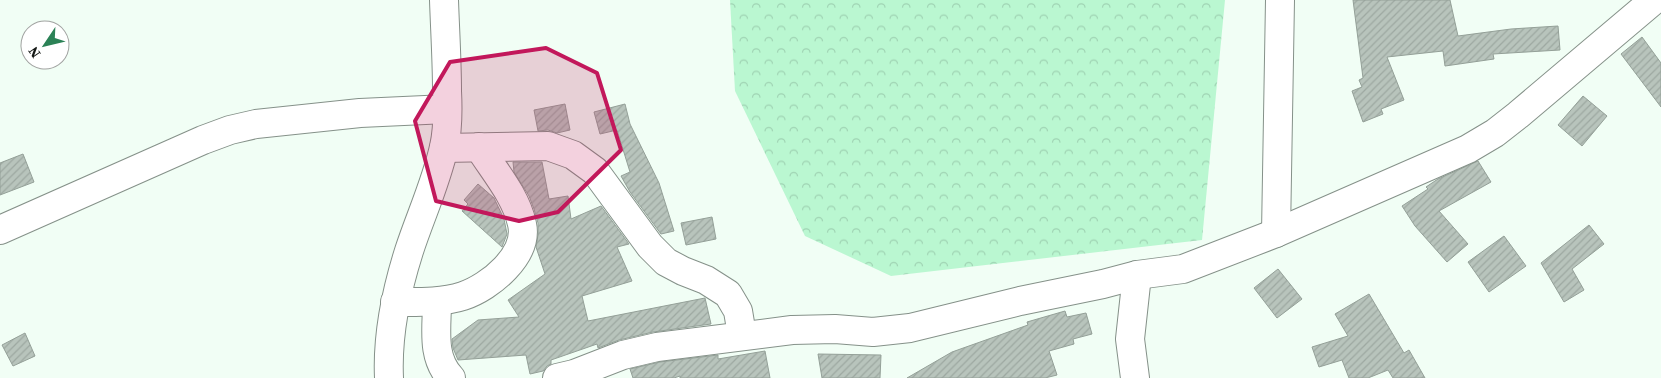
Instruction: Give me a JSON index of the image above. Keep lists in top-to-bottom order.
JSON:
{
  "north": "bottom left"
}
